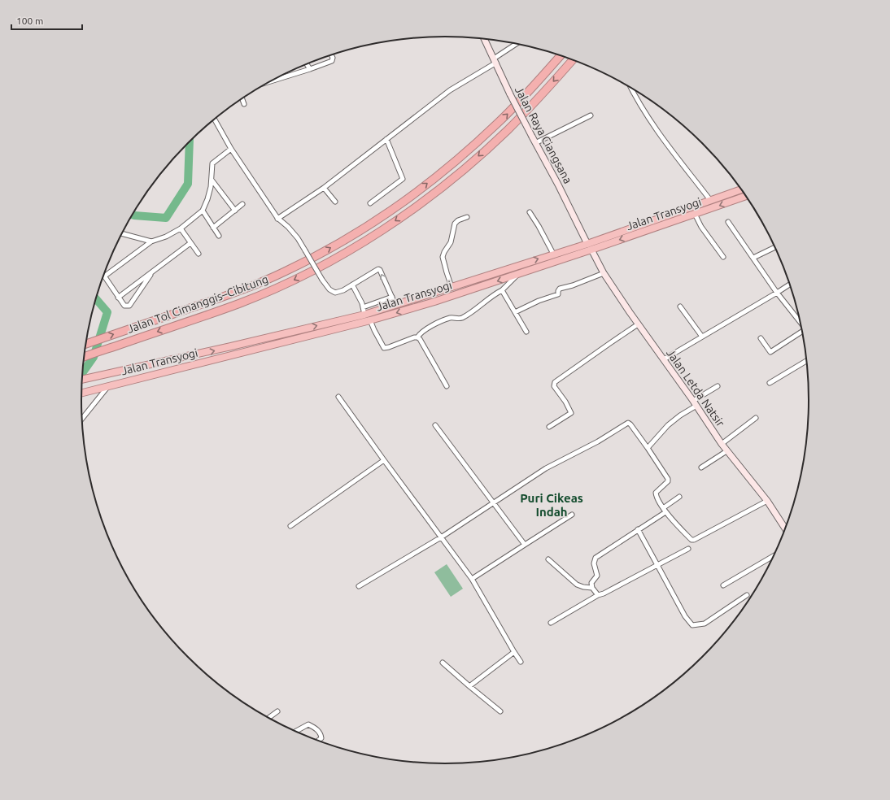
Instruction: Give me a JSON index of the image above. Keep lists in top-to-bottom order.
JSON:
{
  "streets": {
    "highway": ["Jalan Transyogi", "Jalan Tol Cimanggis–Cibitung"],
    "main road": ["Jalan Raya Ciangsana", "Jalan Letda Natsir"]
  },
  "crossings": [
    ["Jalan Raya Ciangsana", "Jalan Transyogi"],
    ["Jalan Transyogi", "Jalan Letda Natsir"]
  ],
  "districts": ["Puri Cikeas Indah"],
  "scale_bar": "100 m"
}
